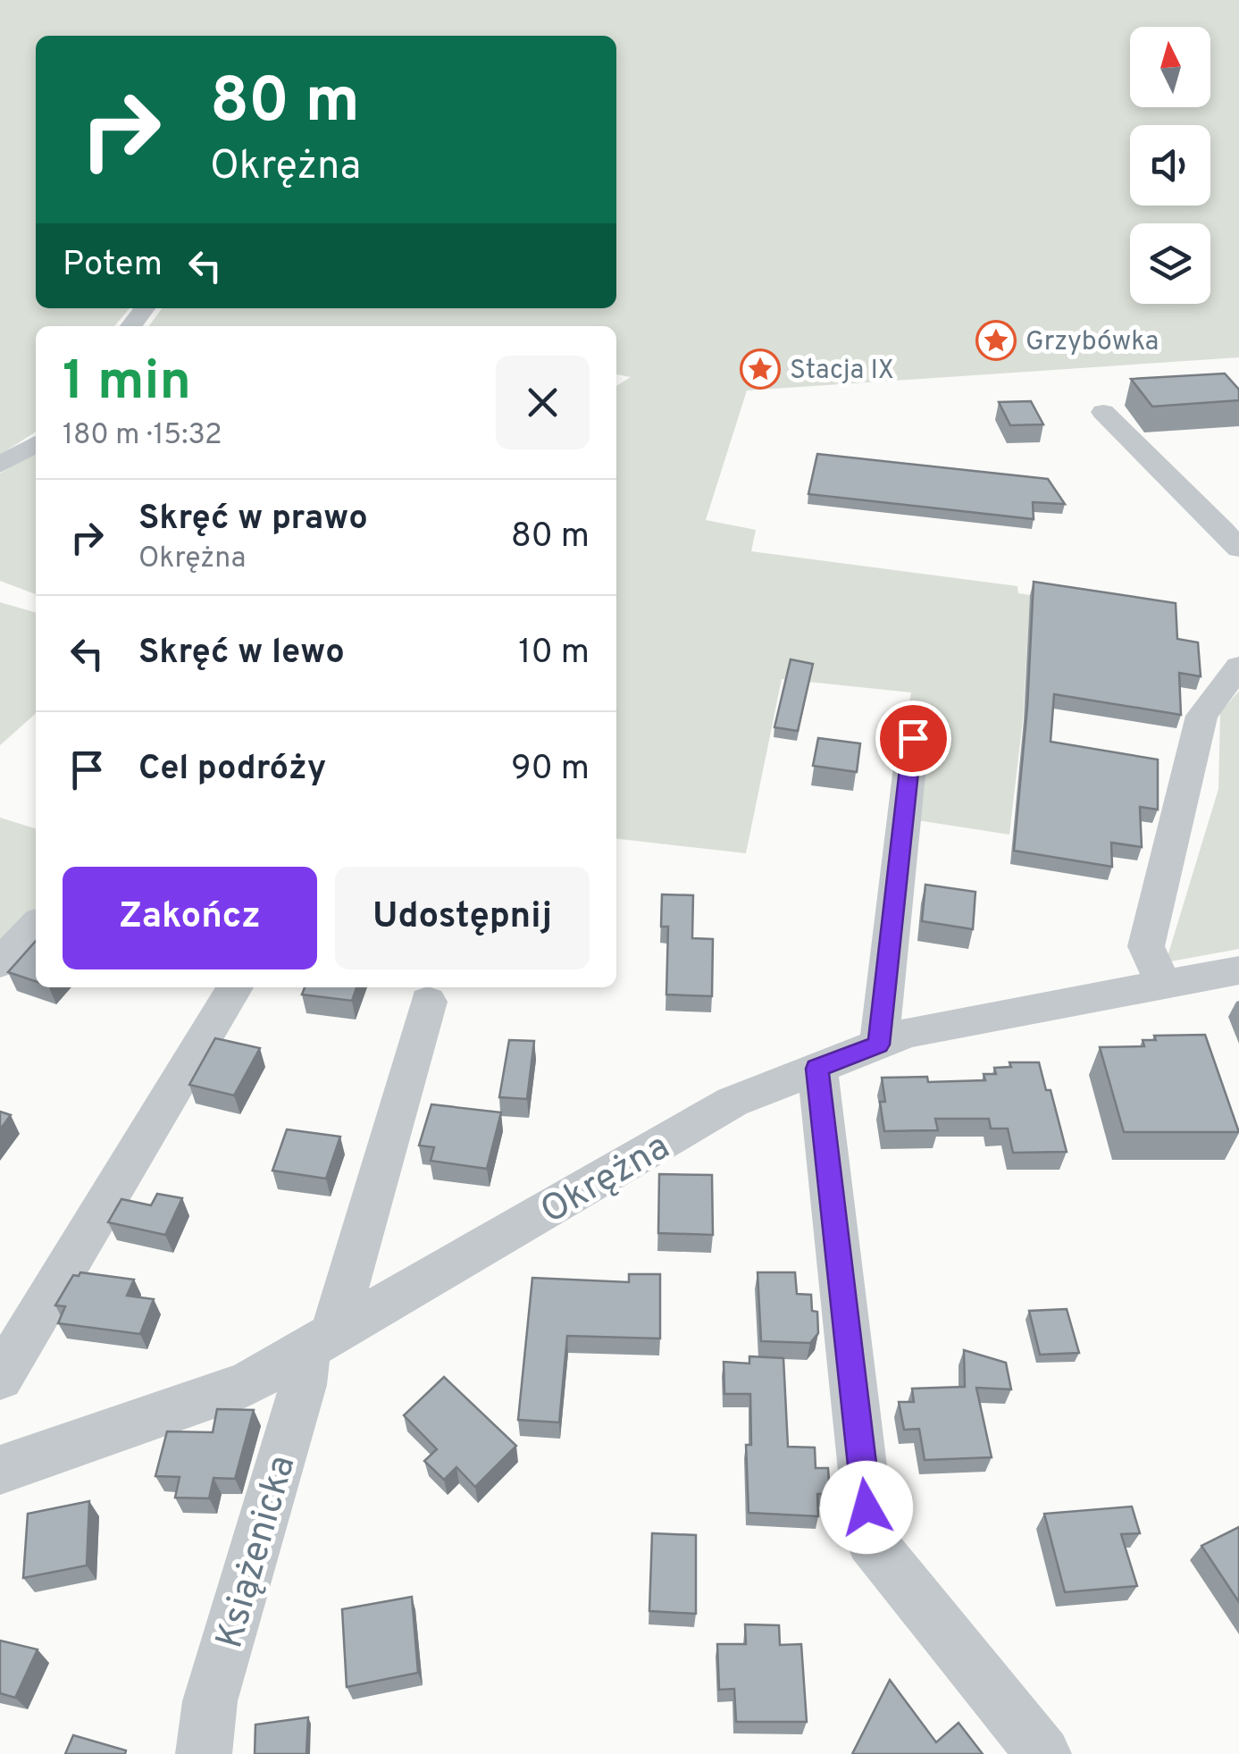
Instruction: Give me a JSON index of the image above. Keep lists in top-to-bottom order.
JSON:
{
  "streets": {
    "street": ["Okrężna", "Książenicka"]
  },
  "crossings": [
    ["Okrężna", "Książenicka"]
  ],
  "places": {
    "place": ["Grzybówka", "Stacja IX"]
  },
  "north": "top",
  "page": {
    "turn": ["80 m", "Okrężna"],
    "then": "Potem",
    "heading": ["1 min", "180 m · 15:32"],
    "list": [
      {
        "name": "Skręć w prawo",
        "note": "Okrężna",
        "value": "80 m"
      },
      {
        "name": "Skręć w lewo",
        "value": "10 m"
      },
      {
        "name": "Cel podróży",
        "value": "90 m"
      }
    ],
    "buttons": ["Zakończ", "Udostępnij"]
  }
}
